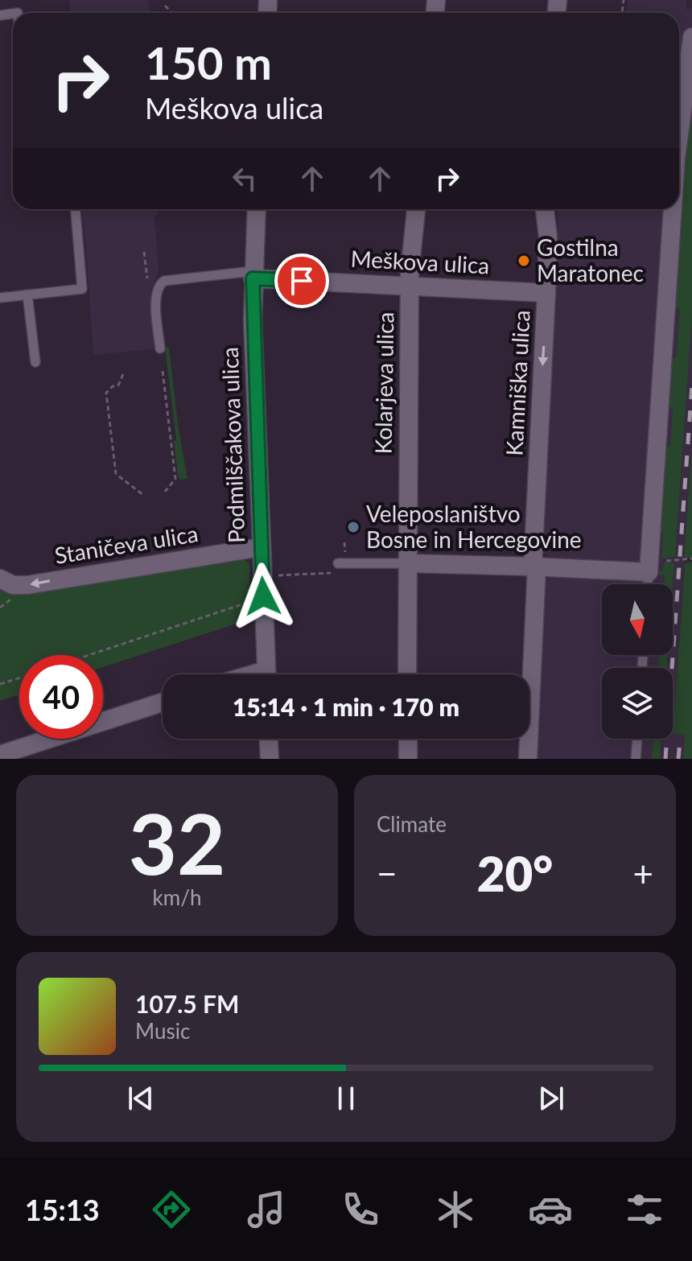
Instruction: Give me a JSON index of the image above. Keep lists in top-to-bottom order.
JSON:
{
  "streets": {
    "street": [
      "Meškova ulica",
      "Kolarjeva ulica",
      "Kamniška ulica",
      "Podmilščakova ulica",
      "Staničeva ulica"
    ]
  },
  "crossings": [
    ["Meškova ulica", "Kolarjeva ulica"],
    ["Meškova ulica", "Kamniška ulica"],
    ["Meškova ulica", "Podmilščakova ulica"],
    ["Podmilščakova ulica", "Staničeva ulica"]
  ],
  "places": ["Gostilna Maratonec", "Veleposlaništvo Bosne in Hercegovine"],
  "north": "bottom",
  "page": {
    "turn": ["150 m", "Meškova ulica"],
    "limit": "40",
    "trip": "15:14 · 1 min · 170 m",
    "tile": [
      ["32", "km/h"],
      "Climate"
    ],
    "heat": ["−", "20°", "+"],
    "song": ["107.5 FM", "Music"],
    "tabs": "15:13"
  }
}
